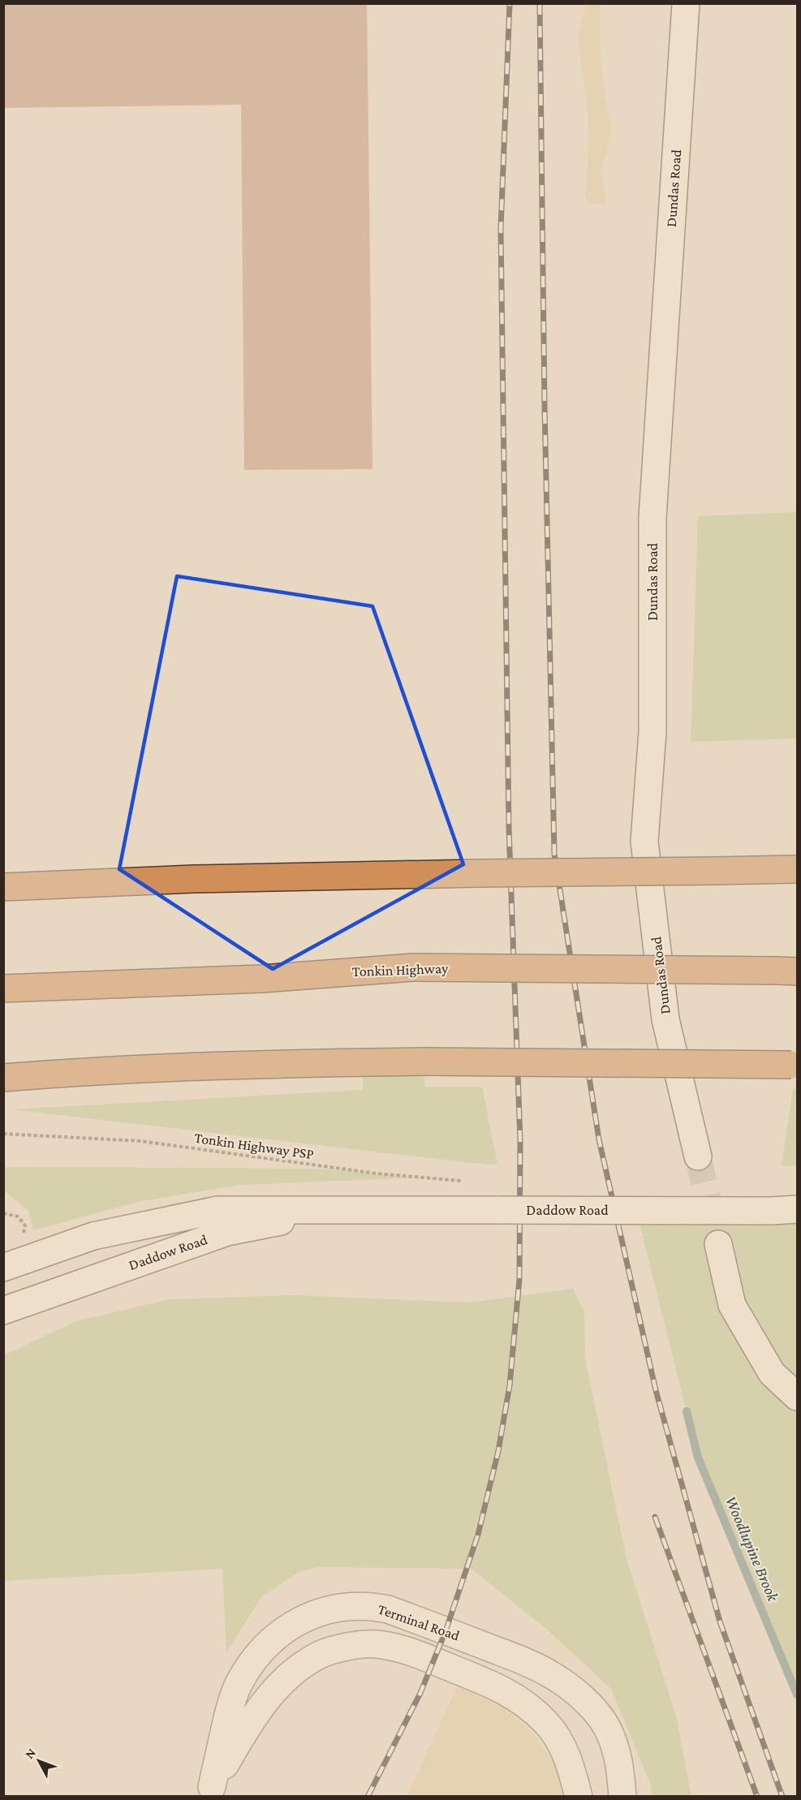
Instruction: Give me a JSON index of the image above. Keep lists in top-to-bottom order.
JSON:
{
  "streets": {
    "highway": ["Tonkin Highway"],
    "main road": ["Dundas Road", "Daddow Road", "Terminal Road"],
    "path": ["Tonkin Highway PSP"]
  },
  "water": ["Woodlupine Brook"],
  "north": "top left"
}
